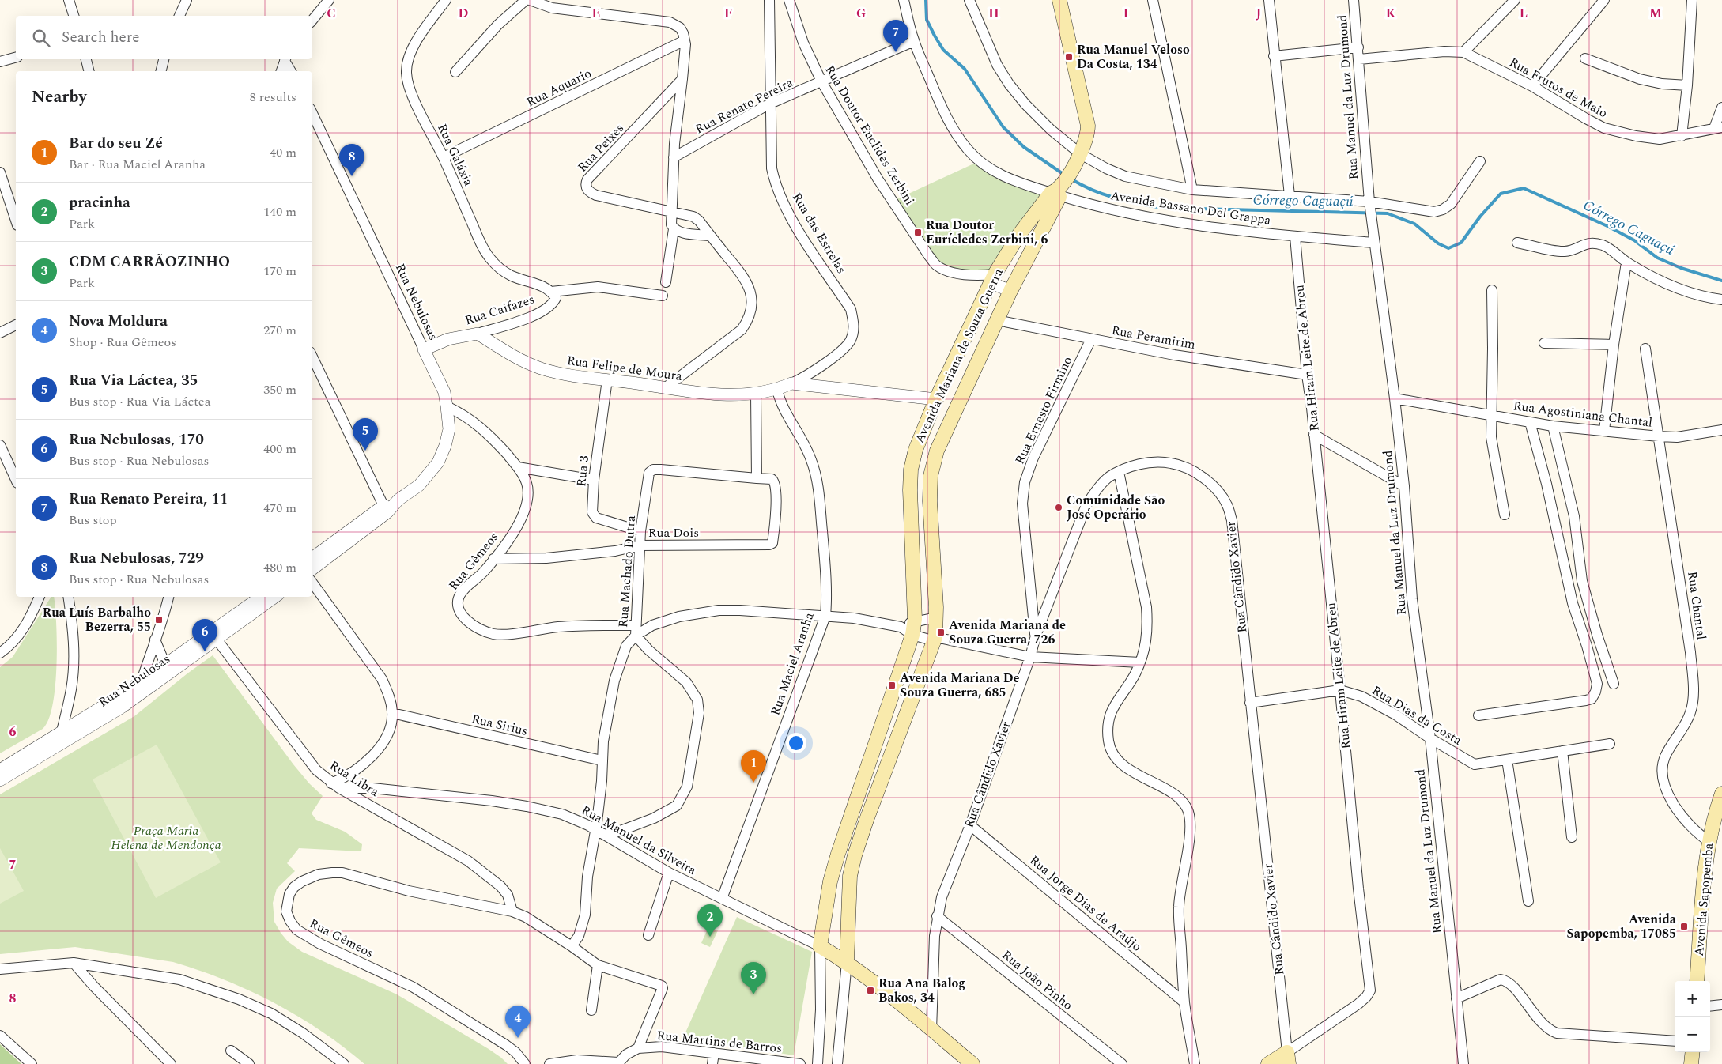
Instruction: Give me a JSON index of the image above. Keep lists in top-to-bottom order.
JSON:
{
  "streets": {
    "main road": ["Avenida Mariana de Souza Guerra", "Rua Hiram Leite de Abreu", "Avenida Sapopemba"],
    "street": [
      "Rua Aquario",
      "Rua Frutos de Maio",
      "Rua Manuel da Luz Drumond",
      "Rua Renato Pereira",
      "Rua Doutor Euclides Zerbini",
      "Rua Peixes",
      "Rua Galáxia",
      "Avenida Bassano Del Grappa",
      "Rua das Estrelas",
      "Rua Nebulosas",
      "Rua Caifazes",
      "Rua Peramirim",
      "Rua Felipe de Moura",
      "Rua Ernesto Firmino",
      "Rua Agostiniana Chantal",
      "Rua 3",
      "Rua Dois",
      "Rua Gêmeos",
      "Rua Machado Dutra",
      "Rua Cândido Xavier",
      "Rua Chantal",
      "Rua Maciel Aranha",
      "Rua Dias da Costa",
      "Rua Sirius",
      "Rua Libra",
      "Rua Manuel da Silveira",
      "Rua Jorge Dias de Araújo",
      "Rua João Pinho",
      "Rua Martins de Barros"
    ]
  },
  "crossings": [
    ["Rua Aquario", "Rua Galáxia"],
    ["Rua Manuel da Luz Drumond", "Avenida Bassano Del Grappa"],
    ["Rua Manuel da Luz Drumond", "Rua Agostiniana Chantal"],
    ["Rua Manuel da Luz Drumond", "Rua Dias da Costa"],
    ["Rua Renato Pereira", "Rua Doutor Euclides Zerbini"],
    ["Rua Renato Pereira", "Avenida Bassano Del Grappa"],
    ["Rua Renato Pereira", "Rua das Estrelas"],
    ["Rua Doutor Euclides Zerbini", "Avenida Mariana de Souza Guerra"],
    ["Rua Peixes", "Rua Felipe de Moura"],
    ["Rua Galáxia", "Rua Caifazes"],
    ["Avenida Bassano Del Grappa", "Avenida Mariana de Souza Guerra"],
    ["Avenida Bassano Del Grappa", "Rua Hiram Leite de Abreu"],
    ["Rua das Estrelas", "Rua Felipe de Moura"],
    ["Rua das Estrelas", "Rua Maciel Aranha"],
    ["Rua Nebulosas", "Rua Caifazes"],
    ["Rua Nebulosas", "Rua Gêmeos"],
    ["Rua Nebulosas", "Rua Libra"],
    ["Rua Caifazes", "Rua Felipe de Moura"],
    ["Rua Peramirim", "Avenida Mariana de Souza Guerra"],
    ["Rua Peramirim", "Rua Hiram Leite de Abreu"],
    ["Rua Peramirim", "Rua Ernesto Firmino"],
    ["Avenida Mariana de Souza Guerra", "Rua Manuel da Silveira"],
    ["Rua Hiram Leite de Abreu", "Rua Cândido Xavier"],
    ["Rua Hiram Leite de Abreu", "Rua Dias da Costa"],
    ["Rua Felipe de Moura", "Rua 3"],
    ["Rua Felipe de Moura", "Rua Maciel Aranha"],
    ["Rua Ernesto Firmino", "Rua Cândido Xavier"],
    ["Rua Agostiniana Chantal", "Rua Chantal"],
    ["Rua 3", "Rua Machado Dutra"],
    ["Rua Dois", "Rua Gêmeos"],
    ["Rua Dois", "Rua Machado Dutra"],
    ["Rua Gêmeos", "Rua Machado Dutra"],
    ["Rua Gêmeos", "Rua Libra"],
    ["Rua Gêmeos", "Rua Martins de Barros"],
    ["Rua Machado Dutra", "Rua Manuel da Silveira"],
    ["Rua Cândido Xavier", "Rua Dias da Costa"],
    ["Rua Cândido Xavier", "Rua Jorge Dias de Araújo"],
    ["Rua Cândido Xavier", "Rua João Pinho"],
    ["Rua Chantal", "Avenida Sapopemba"],
    ["Rua Maciel Aranha", "Rua Manuel da Silveira"],
    ["Rua Libra", "Rua Manuel da Silveira"]
  ],
  "water": ["Córrego Caguaçú"],
  "parks": ["Praça Maria Helena de Mendonça"],
  "places": {
    "transit": [
      "Rua Manuel Veloso Da Costa, 134",
      "Rua Doutor Eurícledes Zerbini, 6",
      "Rua Luís Barbalho Bezerra, 55",
      "Avenida Mariana de Souza Guerra, 726",
      "Avenida Mariana De Souza Guerra, 685",
      "Avenida Sapopemba, 17085",
      "Rua Ana Balog Bakos, 34"
    ],
    "other": ["Comunidade São José Operário"]
  },
  "page": {
    "search": "Search here",
    "pins": [
      "7",
      "8",
      "5",
      "6",
      "1",
      "2",
      "3",
      "4"
    ],
    "heading": ["Nearby", "8 results"],
    "list": [
      {
        "mark": "1",
        "name": "Bar do seu Zé",
        "note": "Bar · Rua Maciel Aranha",
        "value": "40 m"
      },
      {
        "mark": "2",
        "name": "pracinha",
        "note": "Park",
        "value": "140 m"
      },
      {
        "mark": "3",
        "name": "CDM CARRÃOZINHO",
        "note": "Park",
        "value": "170 m"
      },
      {
        "mark": "4",
        "name": "Nova Moldura",
        "note": "Shop · Rua Gêmeos",
        "value": "270 m"
      },
      {
        "mark": "5",
        "name": "Rua Via Láctea, 35",
        "note": "Bus stop · Rua Via Láctea",
        "value": "350 m"
      },
      {
        "mark": "6",
        "name": "Rua Nebulosas, 170",
        "note": "Bus stop · Rua Nebulosas",
        "value": "400 m"
      },
      {
        "mark": "7",
        "name": "Rua Renato Pereira, 11",
        "note": "Bus stop",
        "value": "470 m"
      },
      {
        "mark": "8",
        "name": "Rua Nebulosas, 729",
        "note": "Bus stop · Rua Nebulosas",
        "value": "480 m"
      }
    ],
    "map_buttons": ["+", "−"]
  },
  "grid": {
    "columns": [
      "C",
      "D",
      "E",
      "F",
      "G",
      "H",
      "I",
      "J",
      "K",
      "L",
      "M"
    ],
    "rows": ["6", "7", "8"]
  }
}
